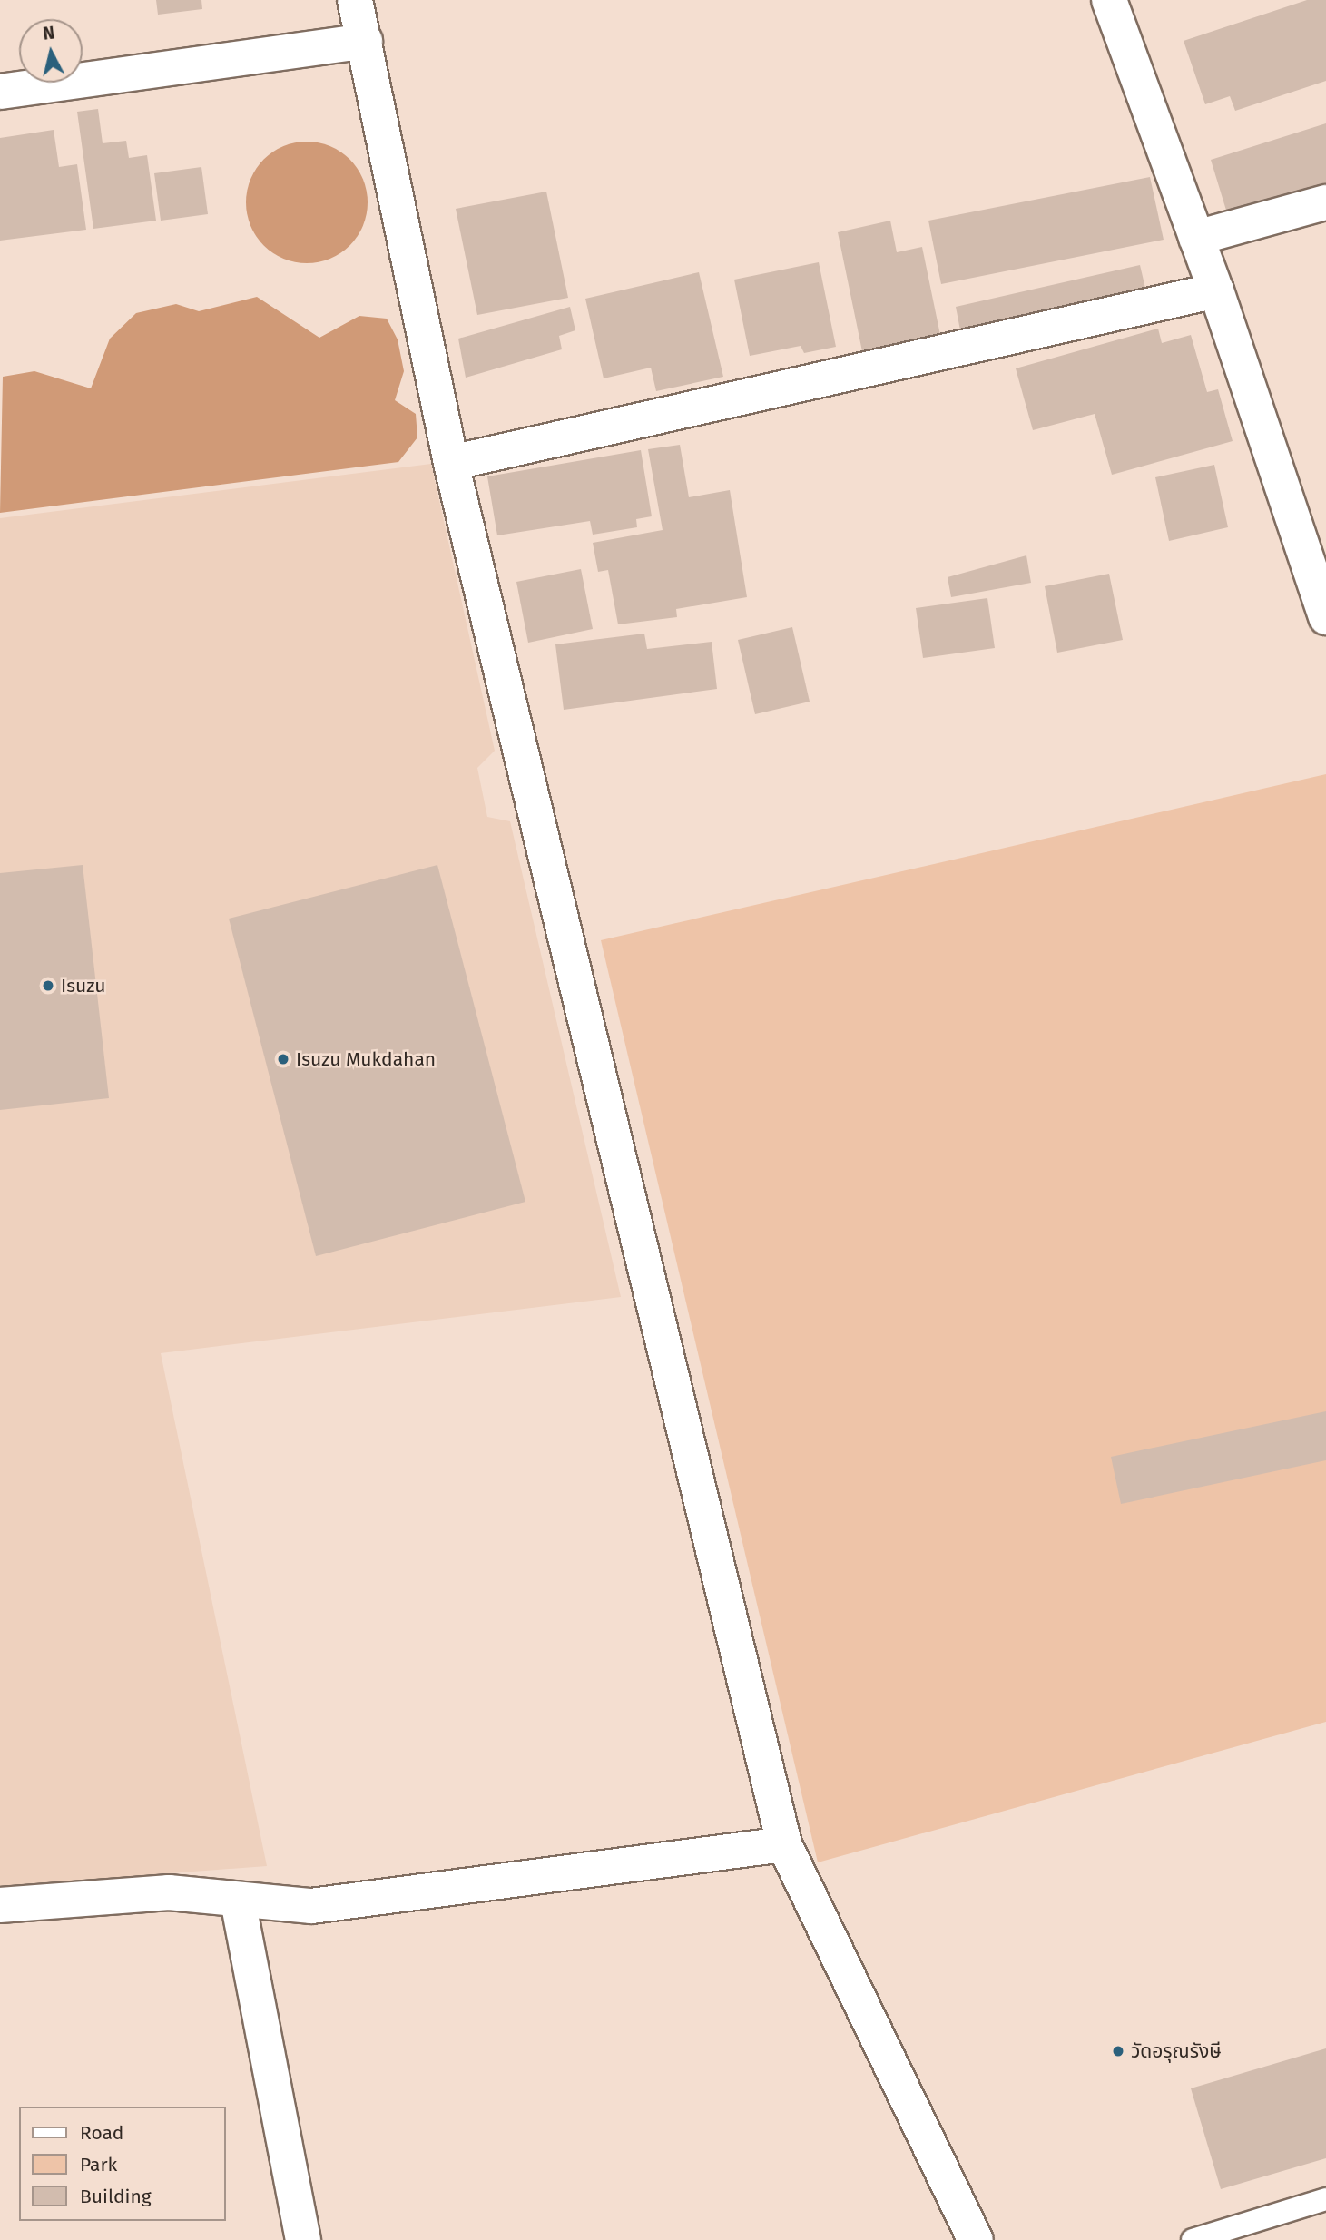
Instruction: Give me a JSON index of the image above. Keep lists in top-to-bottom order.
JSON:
{
  "places": ["Isuzu", "Isuzu Mukdahan", "วัดอรุณรังษี"],
  "legend": ["Road", "Park", "Building"],
  "north": "top"
}
